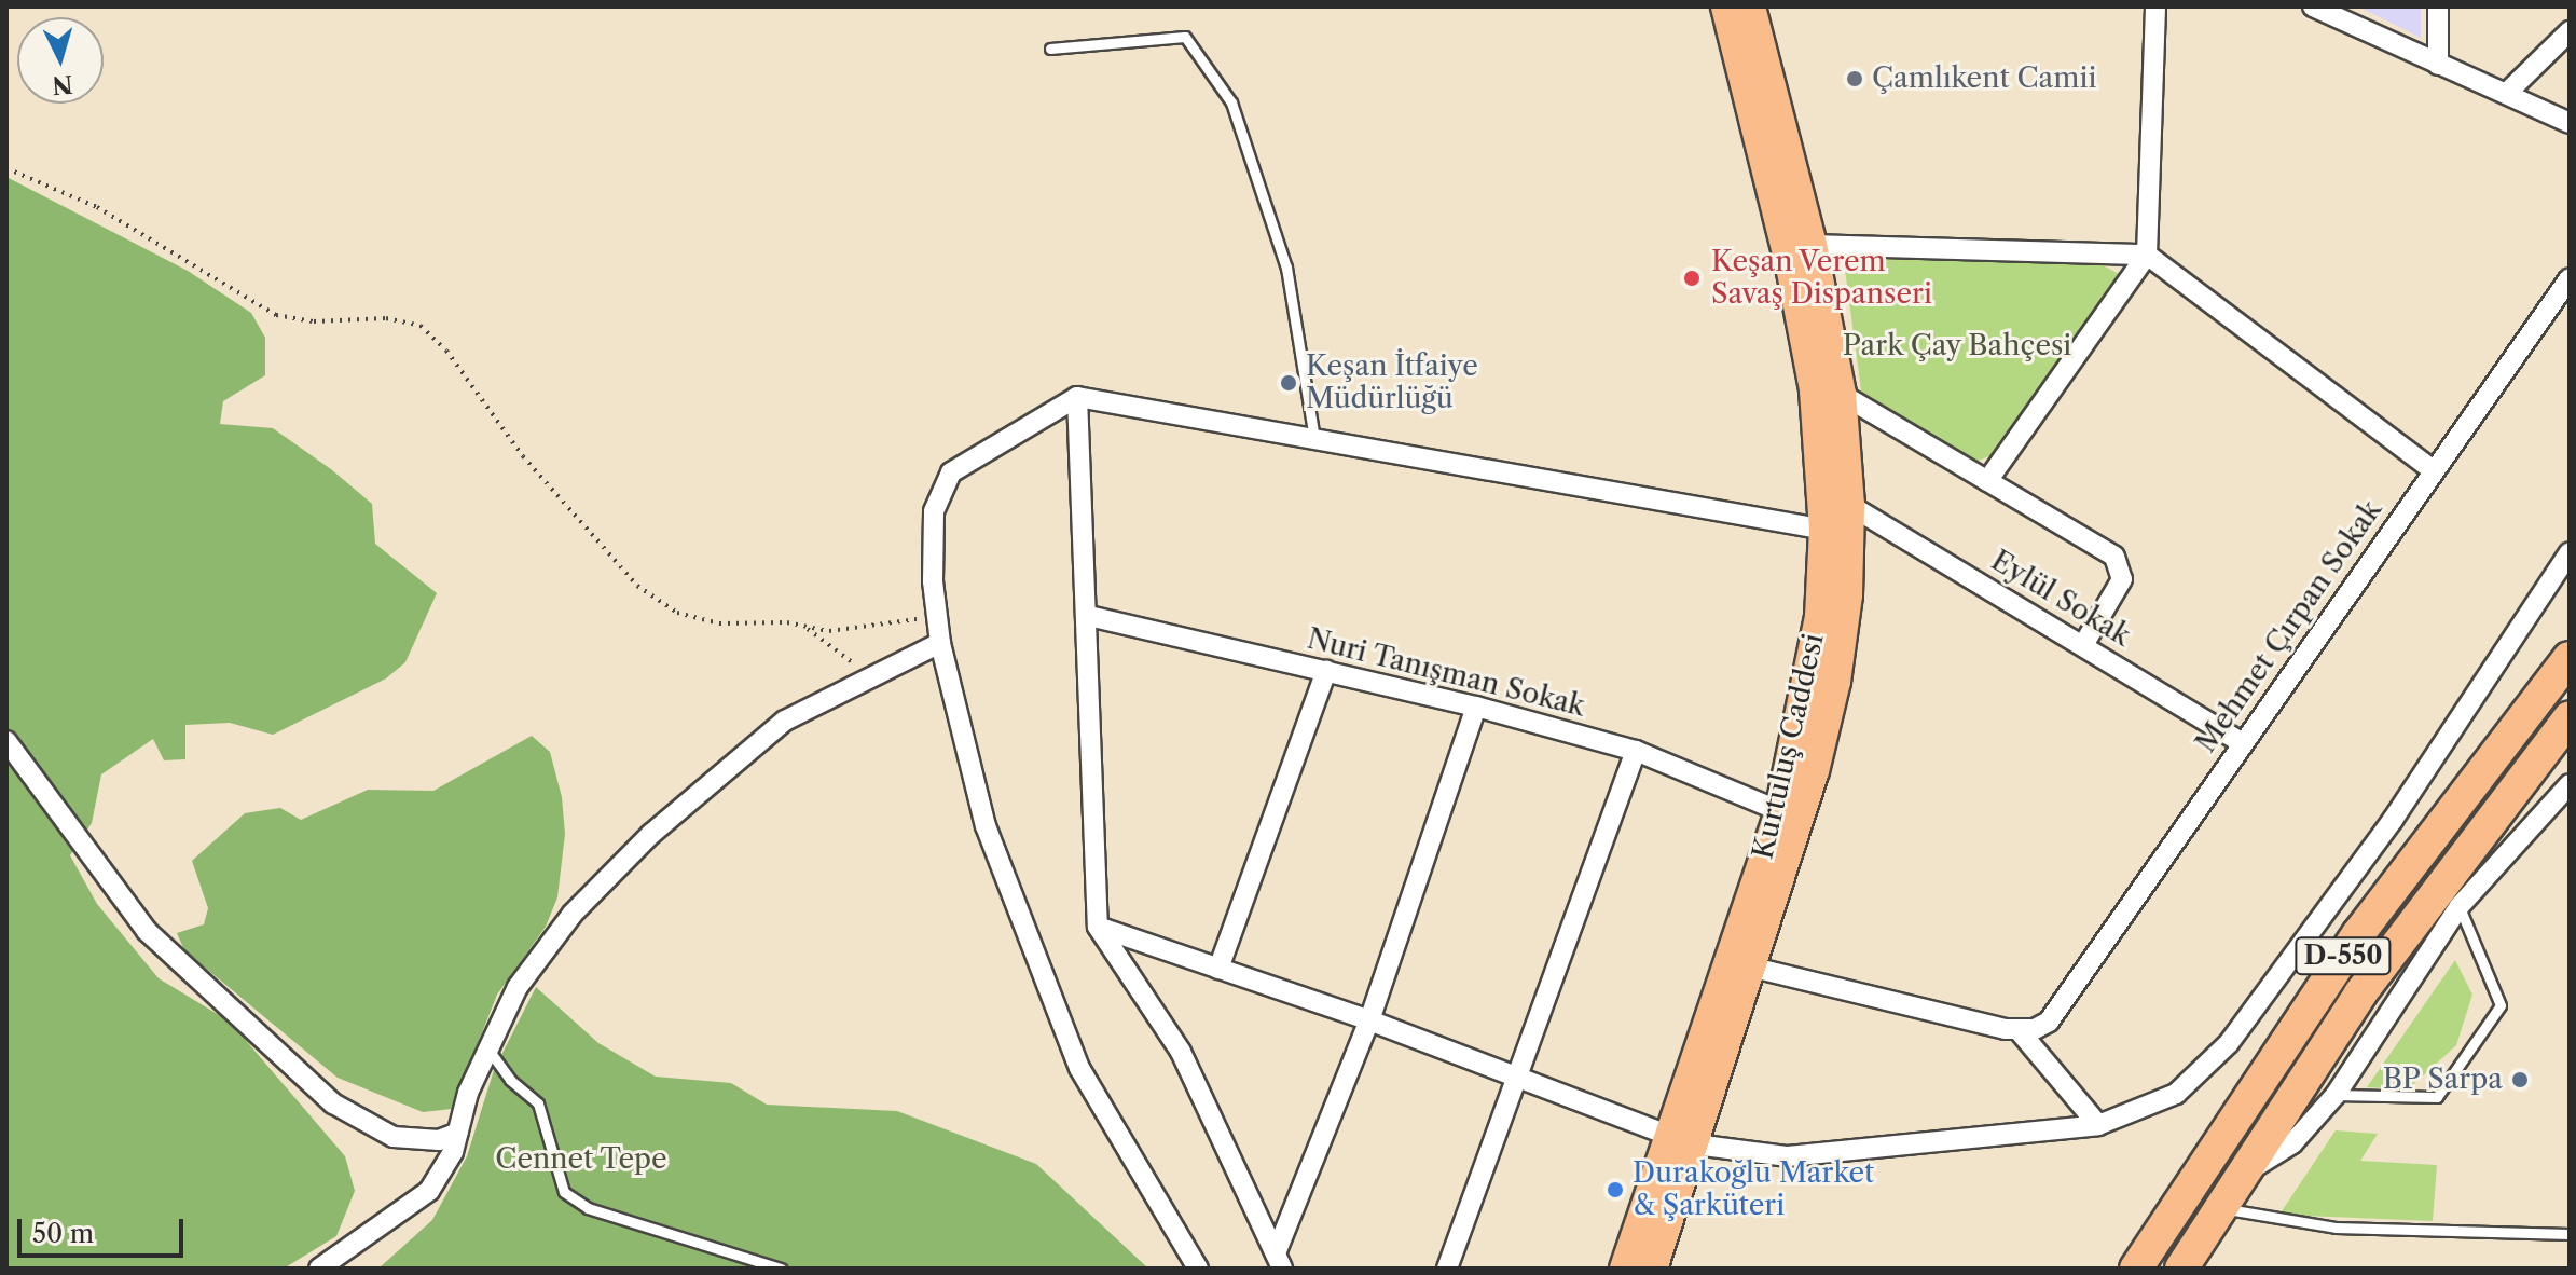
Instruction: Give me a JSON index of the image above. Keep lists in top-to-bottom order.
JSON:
{
  "streets": {
    "highway": ["D-550"],
    "main road": ["Kurtuluş Caddesi"],
    "street": ["Eylül Sokak", "Mehmet Çırpan Sokak", "Nuri Tanışman Sokak"]
  },
  "crossings": [
    ["Eylül Sokak", "Mehmet Çırpan Sokak"],
    ["Eylül Sokak", "Kurtuluş Caddesi"],
    ["Nuri Tanışman Sokak", "Kurtuluş Caddesi"]
  ],
  "parks": ["Park Çay Bahçesi", "Cennet Tepe"],
  "places": [
    "Çamlıkent Camii",
    "Keşan Verem Savaş Dispanseri",
    "Keşan İtfaiye Müdürlüğü",
    "BP Sarpa",
    "Durakoğlu Market & Şarküteri"
  ],
  "scale_bar": "50 m",
  "north": "bottom"
}
